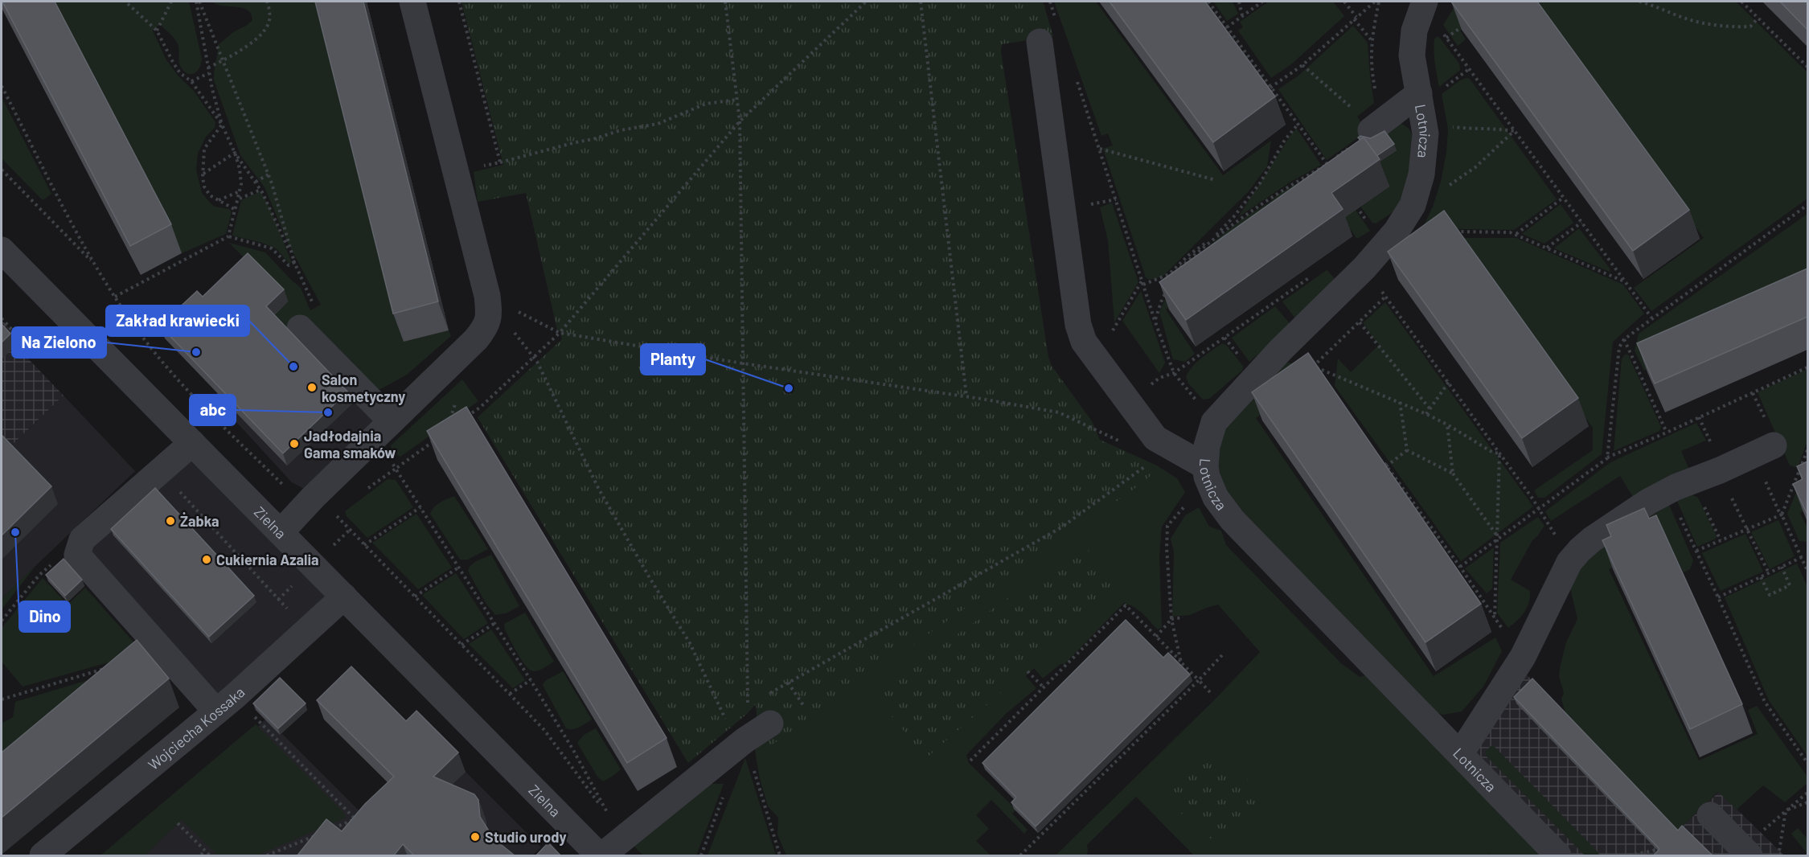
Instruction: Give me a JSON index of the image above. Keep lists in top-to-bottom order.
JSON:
{
  "streets": {
    "street": ["Lotnicza", "Zielna", "Wojciecha Kossaka"]
  },
  "crossings": [
    ["Zielna", "Wojciecha Kossaka"]
  ],
  "places": [
    "Na Zielono",
    "Zakład krawiecki",
    "Salon kosmetyczny",
    "Planty",
    "abc",
    "Jadłodajnia Gama smaków",
    "Żabka",
    "Dino",
    "Cukiernia Azalia",
    "Studio urody"
  ]
}
